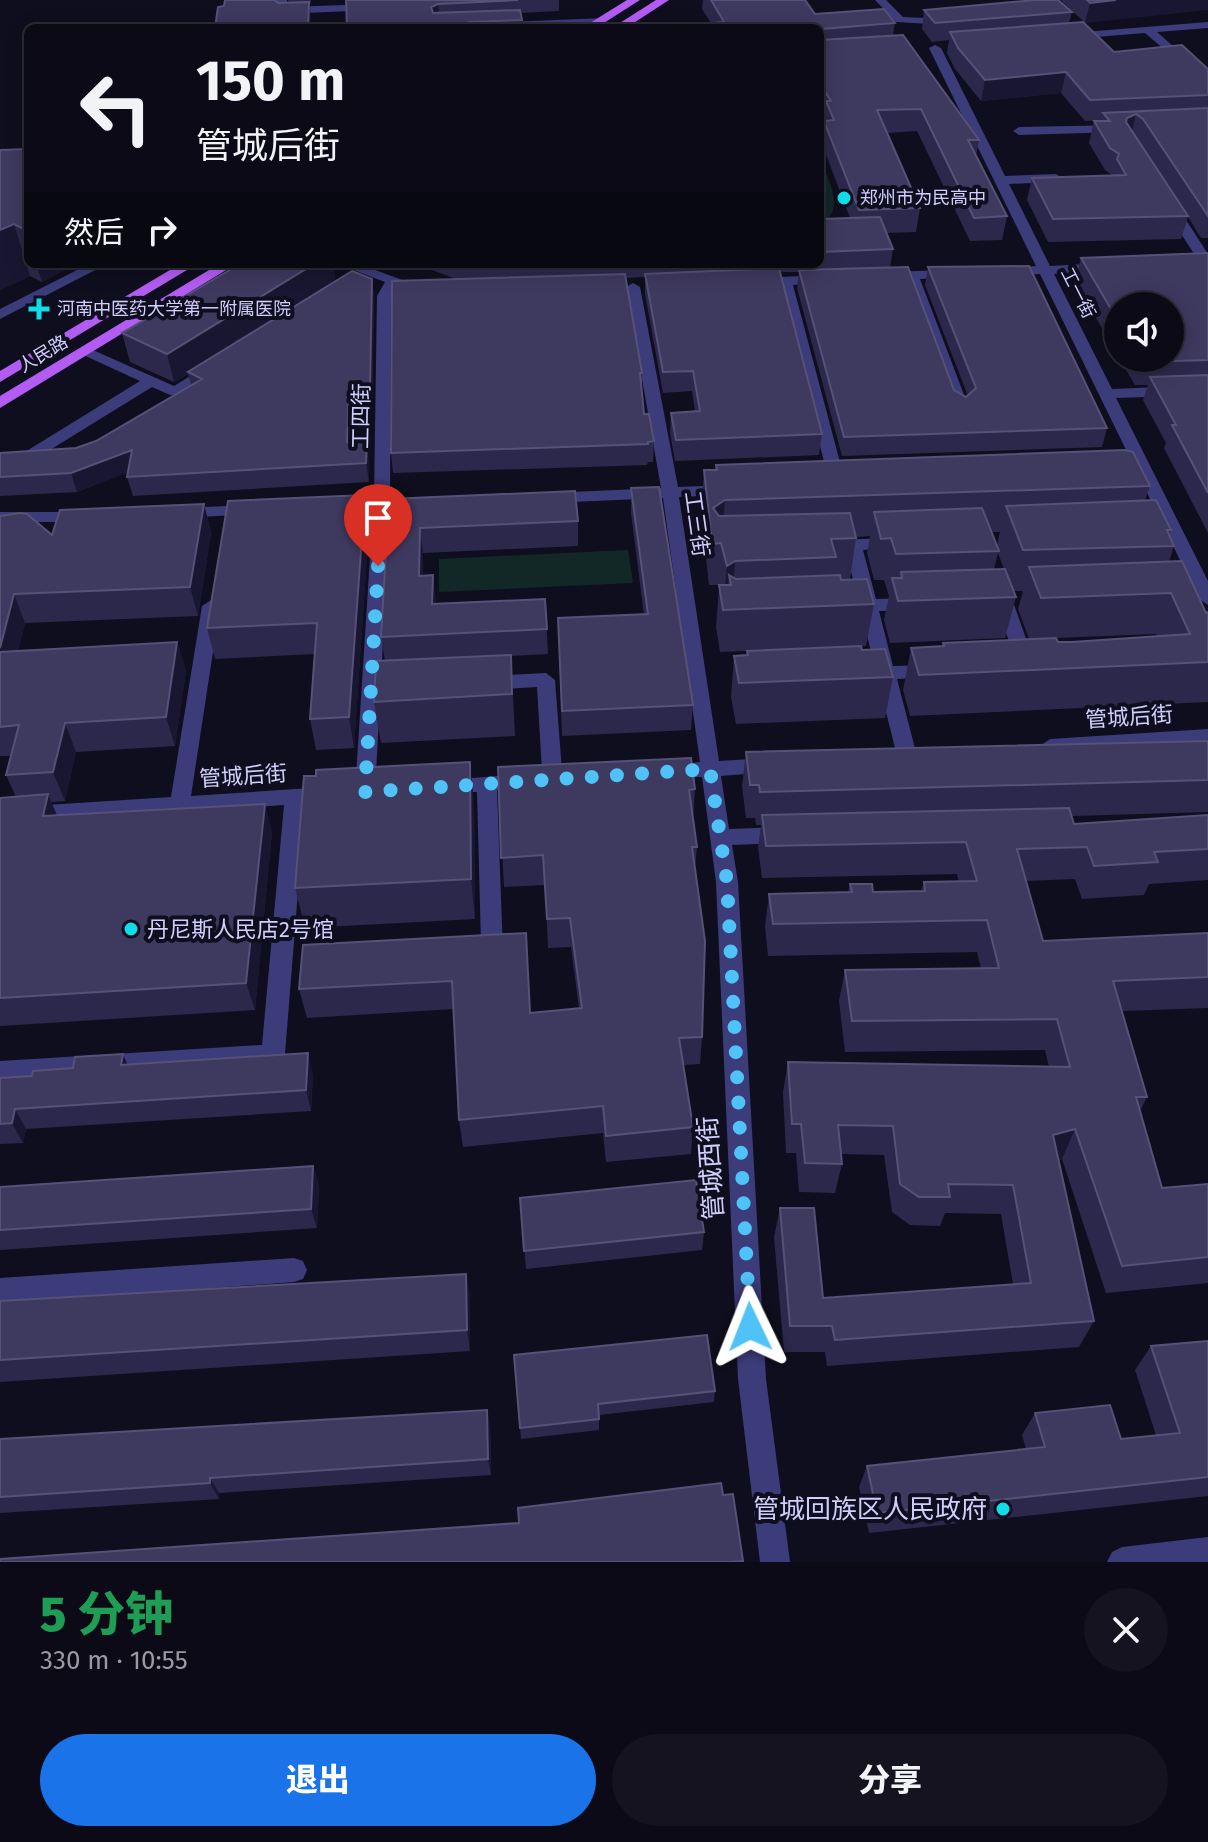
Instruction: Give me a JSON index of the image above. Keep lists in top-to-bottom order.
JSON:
{
  "streets": {
    "main road": ["人民路"],
    "street": [
      "工一街",
      "工四街",
      "工三街",
      "管城后街",
      "管城西街"
    ]
  },
  "crossings": [
    ["工四街", "管城后街"],
    ["工三街", "管城西街"]
  ],
  "places": {
    "other": ["郑州市为民高中", "丹尼斯人民店2号馆", "管城回族区人民政府"],
    "health": ["河南中医药大学第一附属医院"]
  },
  "page": {
    "turn": ["150 m", "管城后街"],
    "then": "然后",
    "heading": ["5 分钟", "330 m · 10:55"],
    "buttons": ["退出", "分享"]
  }
}
